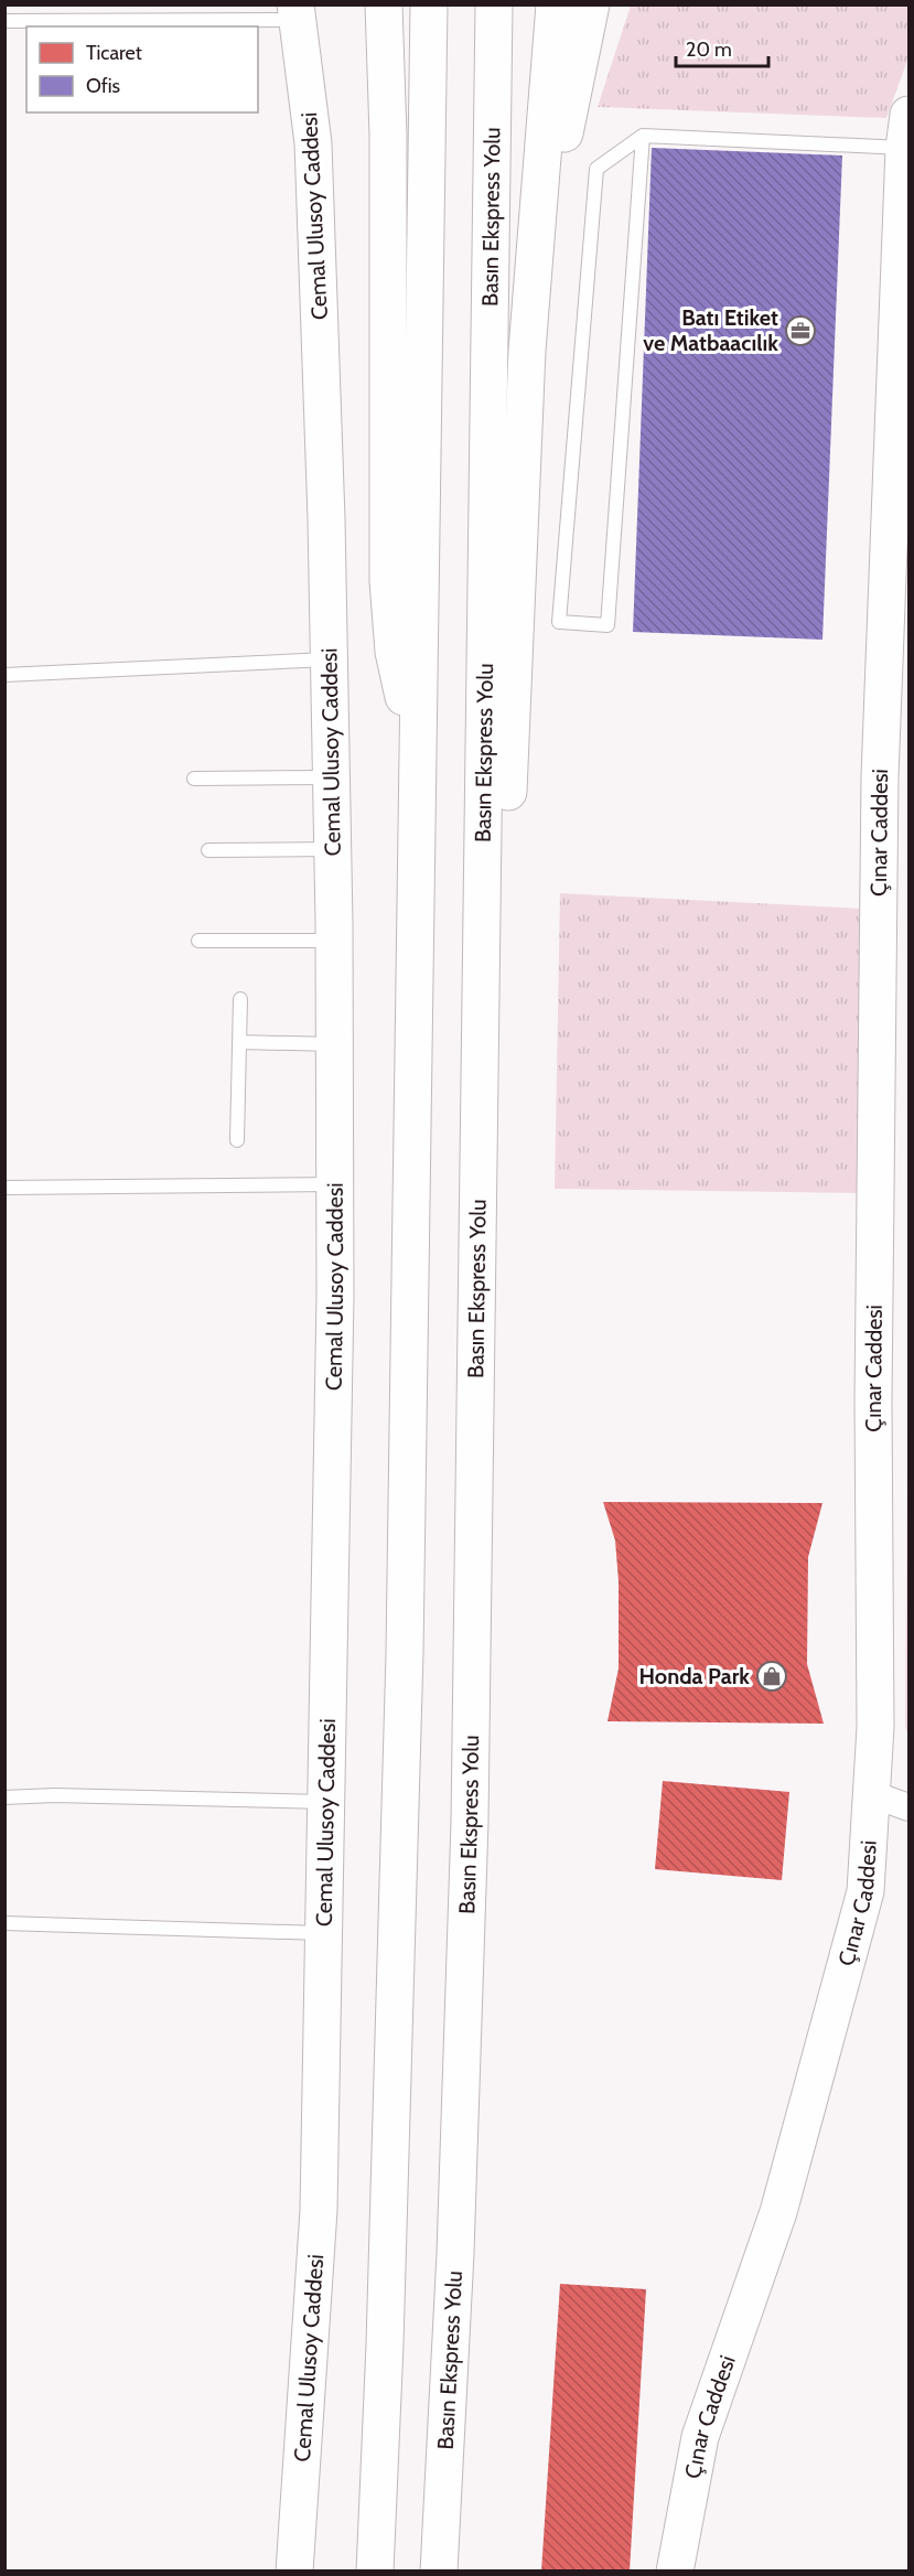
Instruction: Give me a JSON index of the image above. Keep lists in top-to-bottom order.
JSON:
{
  "streets": {
    "main road": ["Cemal Ulusoy Caddesi", "Basın Ekspress Yolu", "Çınar Caddesi"]
  },
  "places": {
    "office": ["Batı Etiket ve Matbaacılık"],
    "shop": ["Honda Park"]
  },
  "legend": ["Ticaret", "Ofis"],
  "scale_bar": "20 m"
}
